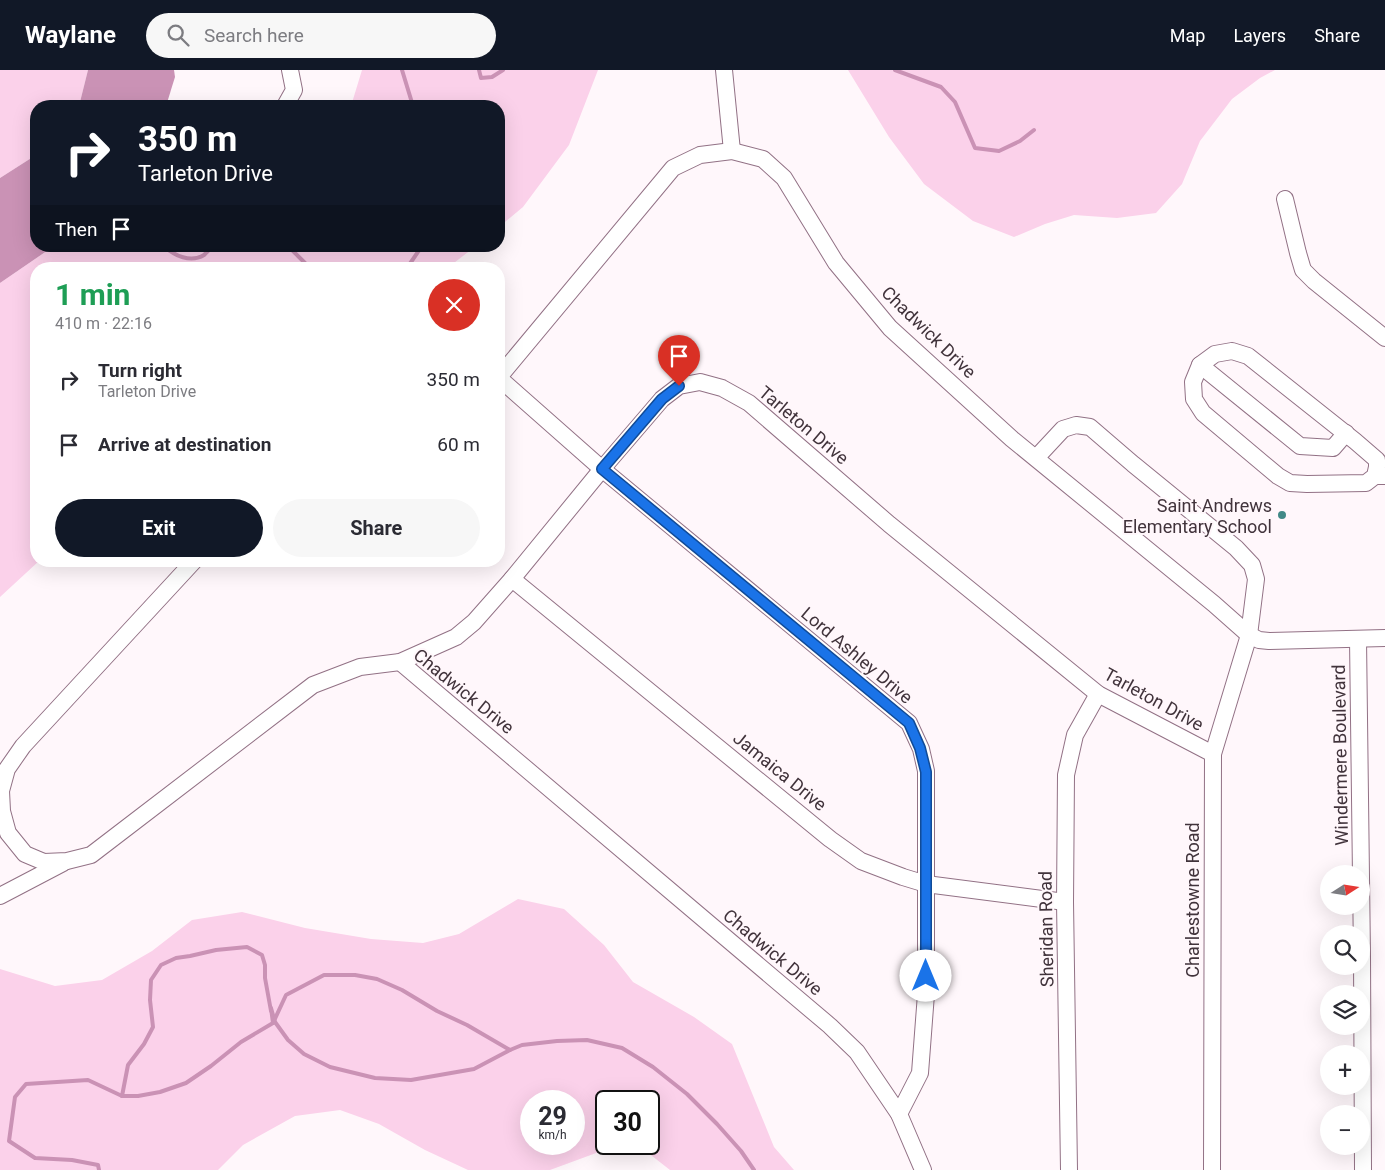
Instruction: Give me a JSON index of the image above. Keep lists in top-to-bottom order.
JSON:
{
  "streets": {
    "street": [
      "Chadwick Drive",
      "Tarleton Drive",
      "Lord Ashley Drive",
      "Windermere Boulevard",
      "Jamaica Drive",
      "Charlestowne Road",
      "Sheridan Road"
    ]
  },
  "crossings": [
    ["Chadwick Drive", "Tarleton Drive"],
    ["Chadwick Drive", "Lord Ashley Drive"],
    ["Chadwick Drive", "Windermere Boulevard"],
    ["Chadwick Drive", "Charlestowne Road"],
    ["Tarleton Drive", "Lord Ashley Drive"],
    ["Tarleton Drive", "Jamaica Drive"],
    ["Tarleton Drive", "Charlestowne Road"],
    ["Tarleton Drive", "Sheridan Road"],
    ["Lord Ashley Drive", "Jamaica Drive"],
    ["Jamaica Drive", "Sheridan Road"]
  ],
  "places": ["Saint Andrews Elementary School"],
  "north": "right",
  "page": {
    "header": "Waylane",
    "search": "Search here",
    "nav": ["Map", "Layers", "Share"],
    "turn": ["350 m", "Tarleton Drive"],
    "then": "Then",
    "heading": ["1 min", "410 m · 22:16"],
    "list": [
      {
        "name": "Turn right",
        "note": "Tarleton Drive",
        "value": "350 m"
      },
      {
        "name": "Arrive at destination",
        "value": "60 m"
      }
    ],
    "buttons": ["Exit", "Share"],
    "map_buttons": ["+", "−"],
    "speed": "29 km/h",
    "limit": "30"
  }
}
